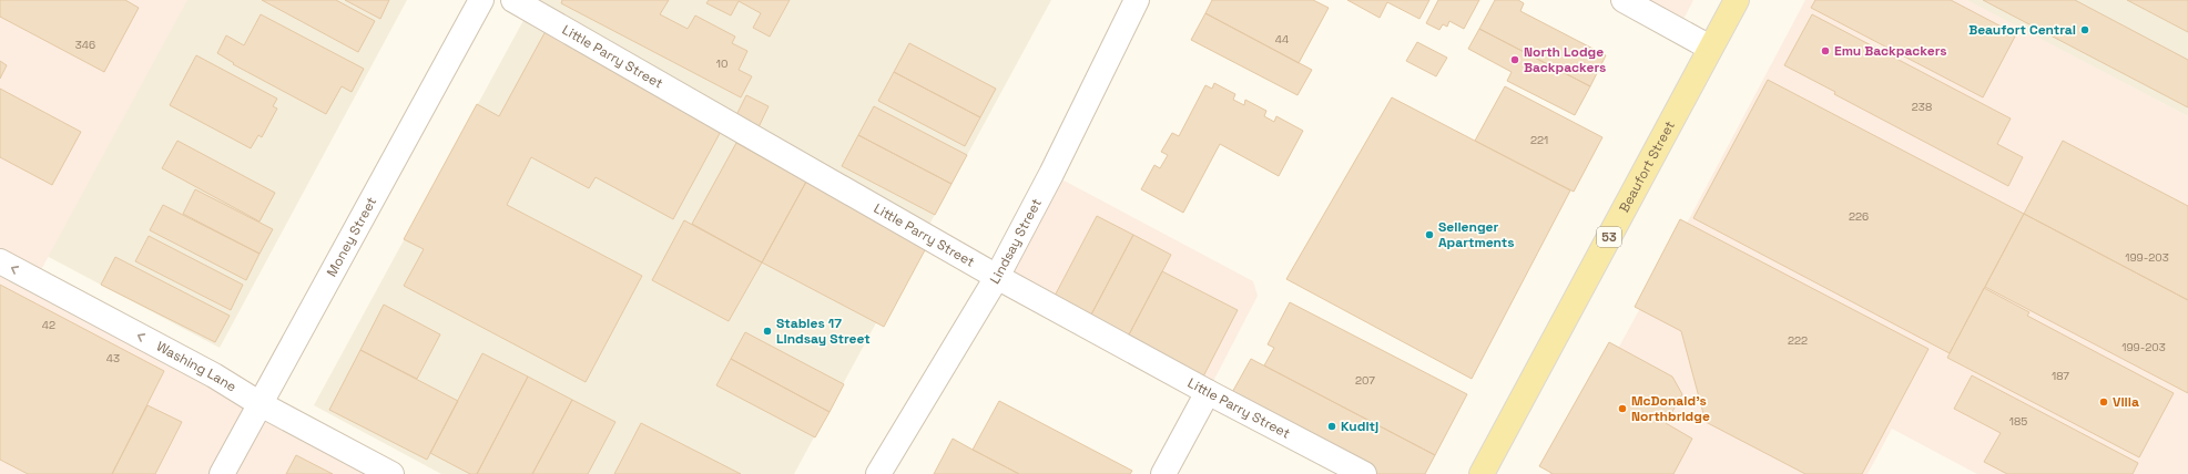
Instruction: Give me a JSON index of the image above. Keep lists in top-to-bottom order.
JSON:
{
  "streets": {
    "main road": ["Beaufort Street", "53"],
    "street": [
      "Little Parry Street",
      "Money Street",
      "Lindsay Street",
      "Washing Lane"
    ]
  },
  "crossings": [
    ["Little Parry Street", "Lindsay Street"],
    ["Money Street", "Washing Lane"]
  ],
  "one_way": ["Washing Lane"],
  "places": [
    "Beaufort Central",
    "Emu Backpackers",
    "North Lodge Backpackers",
    "Sellenger Apartments",
    "Stables 17 Lindsay Street",
    "Villa",
    "McDonald's Northbridge",
    "Kuditj"
  ],
  "house_numbers": [
    "44",
    "346",
    "10",
    "238",
    "221",
    "226",
    "199-203",
    "42",
    "222",
    "199-203",
    "43",
    "187",
    "207",
    "185"
  ]
}
